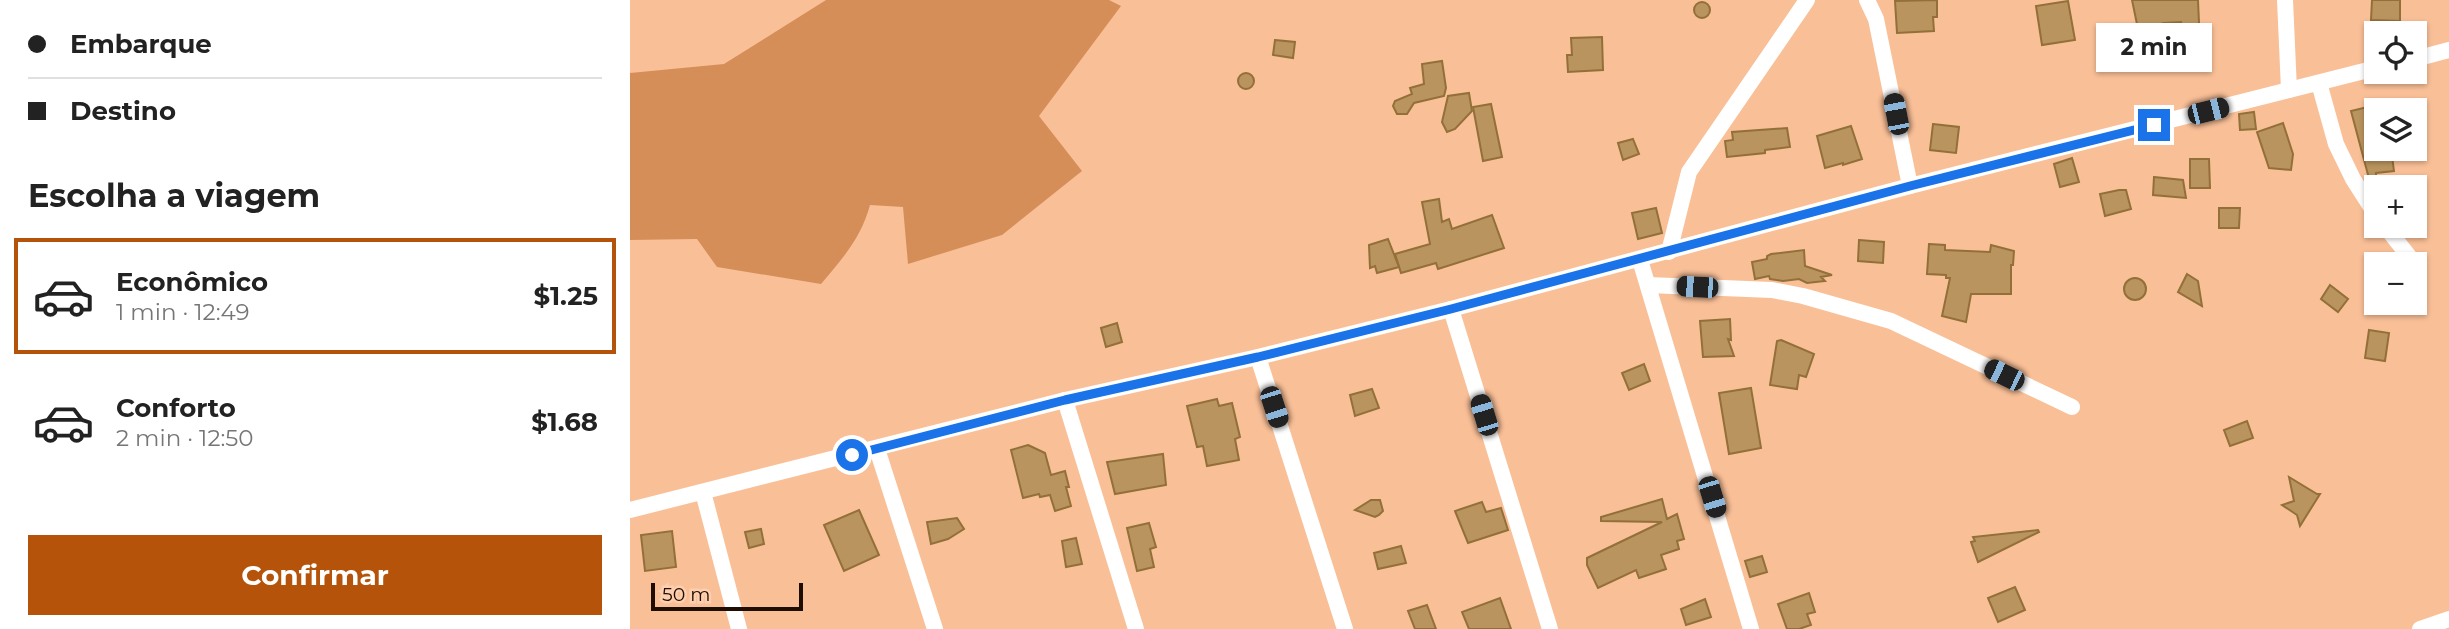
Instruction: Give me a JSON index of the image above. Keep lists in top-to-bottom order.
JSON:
{
  "scale_bar": "50 m",
  "page": {
    "banner": ["Embarque", "Destino"],
    "map_buttons": ["+", "−"],
    "bubble": "2 min",
    "heading": "Escolha a viagem",
    "list": [
      {
        "name": "Econômico",
        "note": "1 min · 12:49",
        "value": "$1.25"
      },
      {
        "name": "Conforto",
        "note": "2 min · 12:50",
        "value": "$1.68"
      }
    ],
    "buttons": "Confirmar",
    "scale": "50 m"
  }
}
